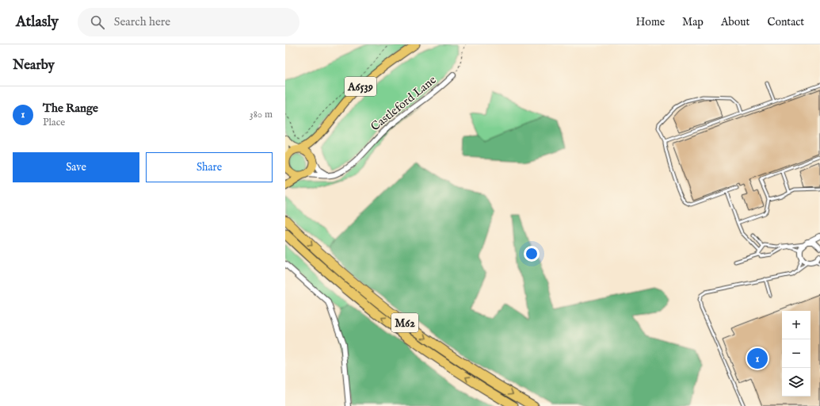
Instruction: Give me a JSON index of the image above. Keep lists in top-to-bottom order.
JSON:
{
  "streets": {
    "highway": ["M62"],
    "main road": ["A6539"],
    "street": ["Castleford Lane"]
  },
  "crossings": [
    ["A6539", "Castleford Lane"]
  ],
  "page": {
    "header": "Atlasly",
    "search": "Search here",
    "nav": [
      "Home",
      "Map",
      "About",
      "Contact"
    ],
    "heading": "Nearby",
    "list": [
      {
        "mark": "1",
        "name": "The Range",
        "note": "Place",
        "value": "380 m"
      }
    ],
    "buttons": ["Save", "Share"],
    "map_buttons": ["+", "−"],
    "pins": "1"
  }
}
